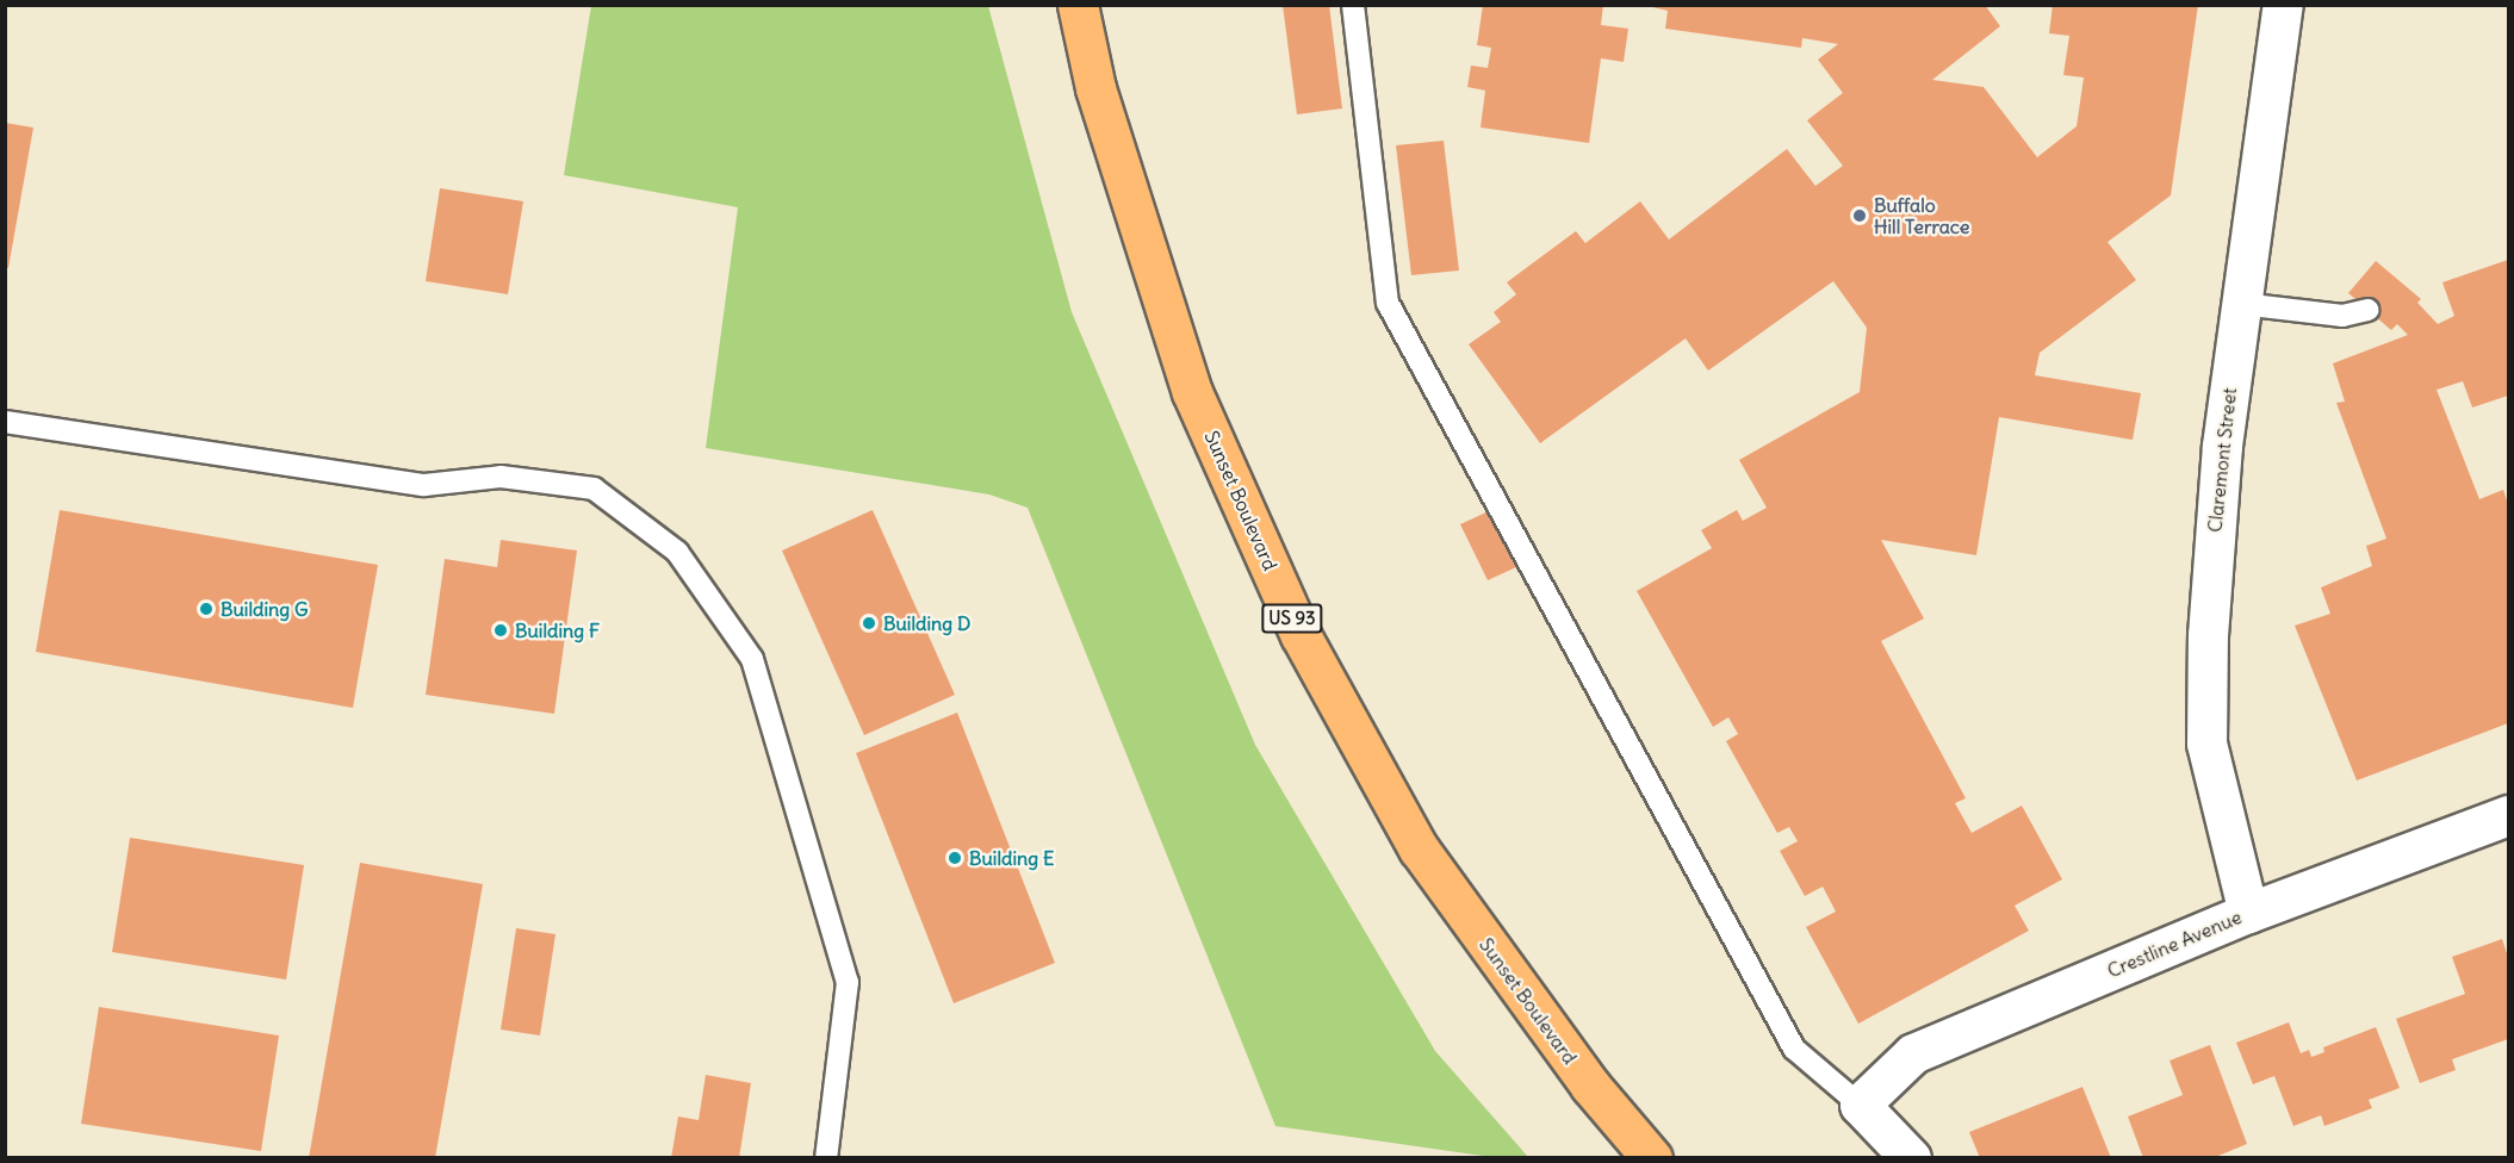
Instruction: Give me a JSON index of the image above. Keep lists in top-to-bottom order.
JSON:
{
  "streets": {
    "main road": ["Sunset Boulevard", "US 93"],
    "street": ["Claremont Street", "Crestline Avenue"]
  },
  "crossings": [
    ["Claremont Street", "Crestline Avenue"]
  ],
  "places": [
    "Buffalo Hill Terrace",
    "Building G",
    "Building D",
    "Building F",
    "Building E"
  ]
}
